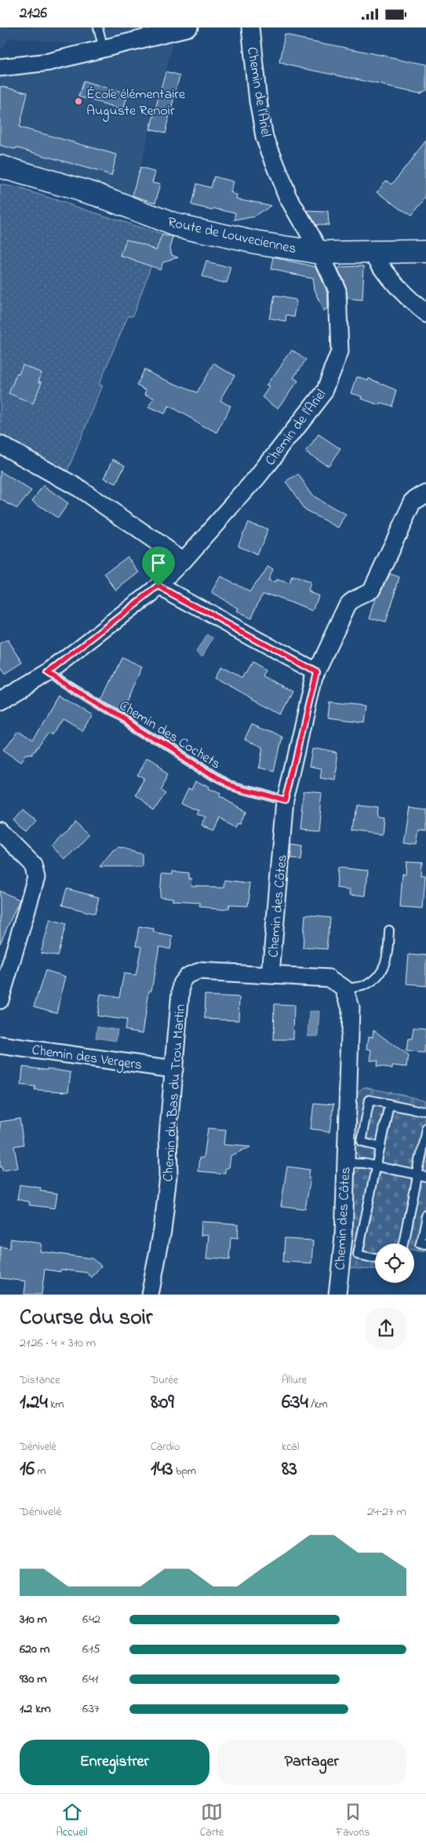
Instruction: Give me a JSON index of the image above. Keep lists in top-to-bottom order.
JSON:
{
  "streets": {
    "street": [
      "Chemin de l'Ariel",
      "Route de Louveciennes",
      "Chemin des Côtes",
      "Chemin des Vergers",
      "Chemin du Bas du Trou Martin"
    ],
    "lane": ["Chemin des Cochets"]
  },
  "crossings": [
    ["Chemin de l'Ariel", "Route de Louveciennes"],
    ["Chemin de l'Ariel", "Chemin des Cochets"],
    ["Chemin des Cochets", "Chemin des Côtes"],
    ["Chemin des Côtes", "Chemin du Bas du Trou Martin"],
    ["Chemin des Vergers", "Chemin du Bas du Trou Martin"]
  ],
  "places": ["École élémentaire Auguste Renoir"],
  "page": {
    "status": "21:26",
    "heading": ["Course du soir", "21:26 · 4 × 310 m"],
    "stats": [
      ["Distance", "1.24 km"],
      ["Durée", "8:09"],
      ["Allure", "6:34 /km"],
      ["Dénivelé", "16 m"],
      ["Cardio", "143 bpm"],
      ["kcal", "83"]
    ],
    "chart": ["Dénivelé", "24–27 m"],
    "list": [
      {
        "name": "310 m",
        "note": "6:42"
      },
      {
        "name": "620 m",
        "note": "6:15"
      },
      {
        "name": "930 m",
        "note": "6:41"
      },
      {
        "name": "1.2 km",
        "note": "6:37"
      }
    ],
    "buttons": ["Enregistrer", "Partager"],
    "tabs": ["Accueil", "Carte", "Favoris"]
  }
}
